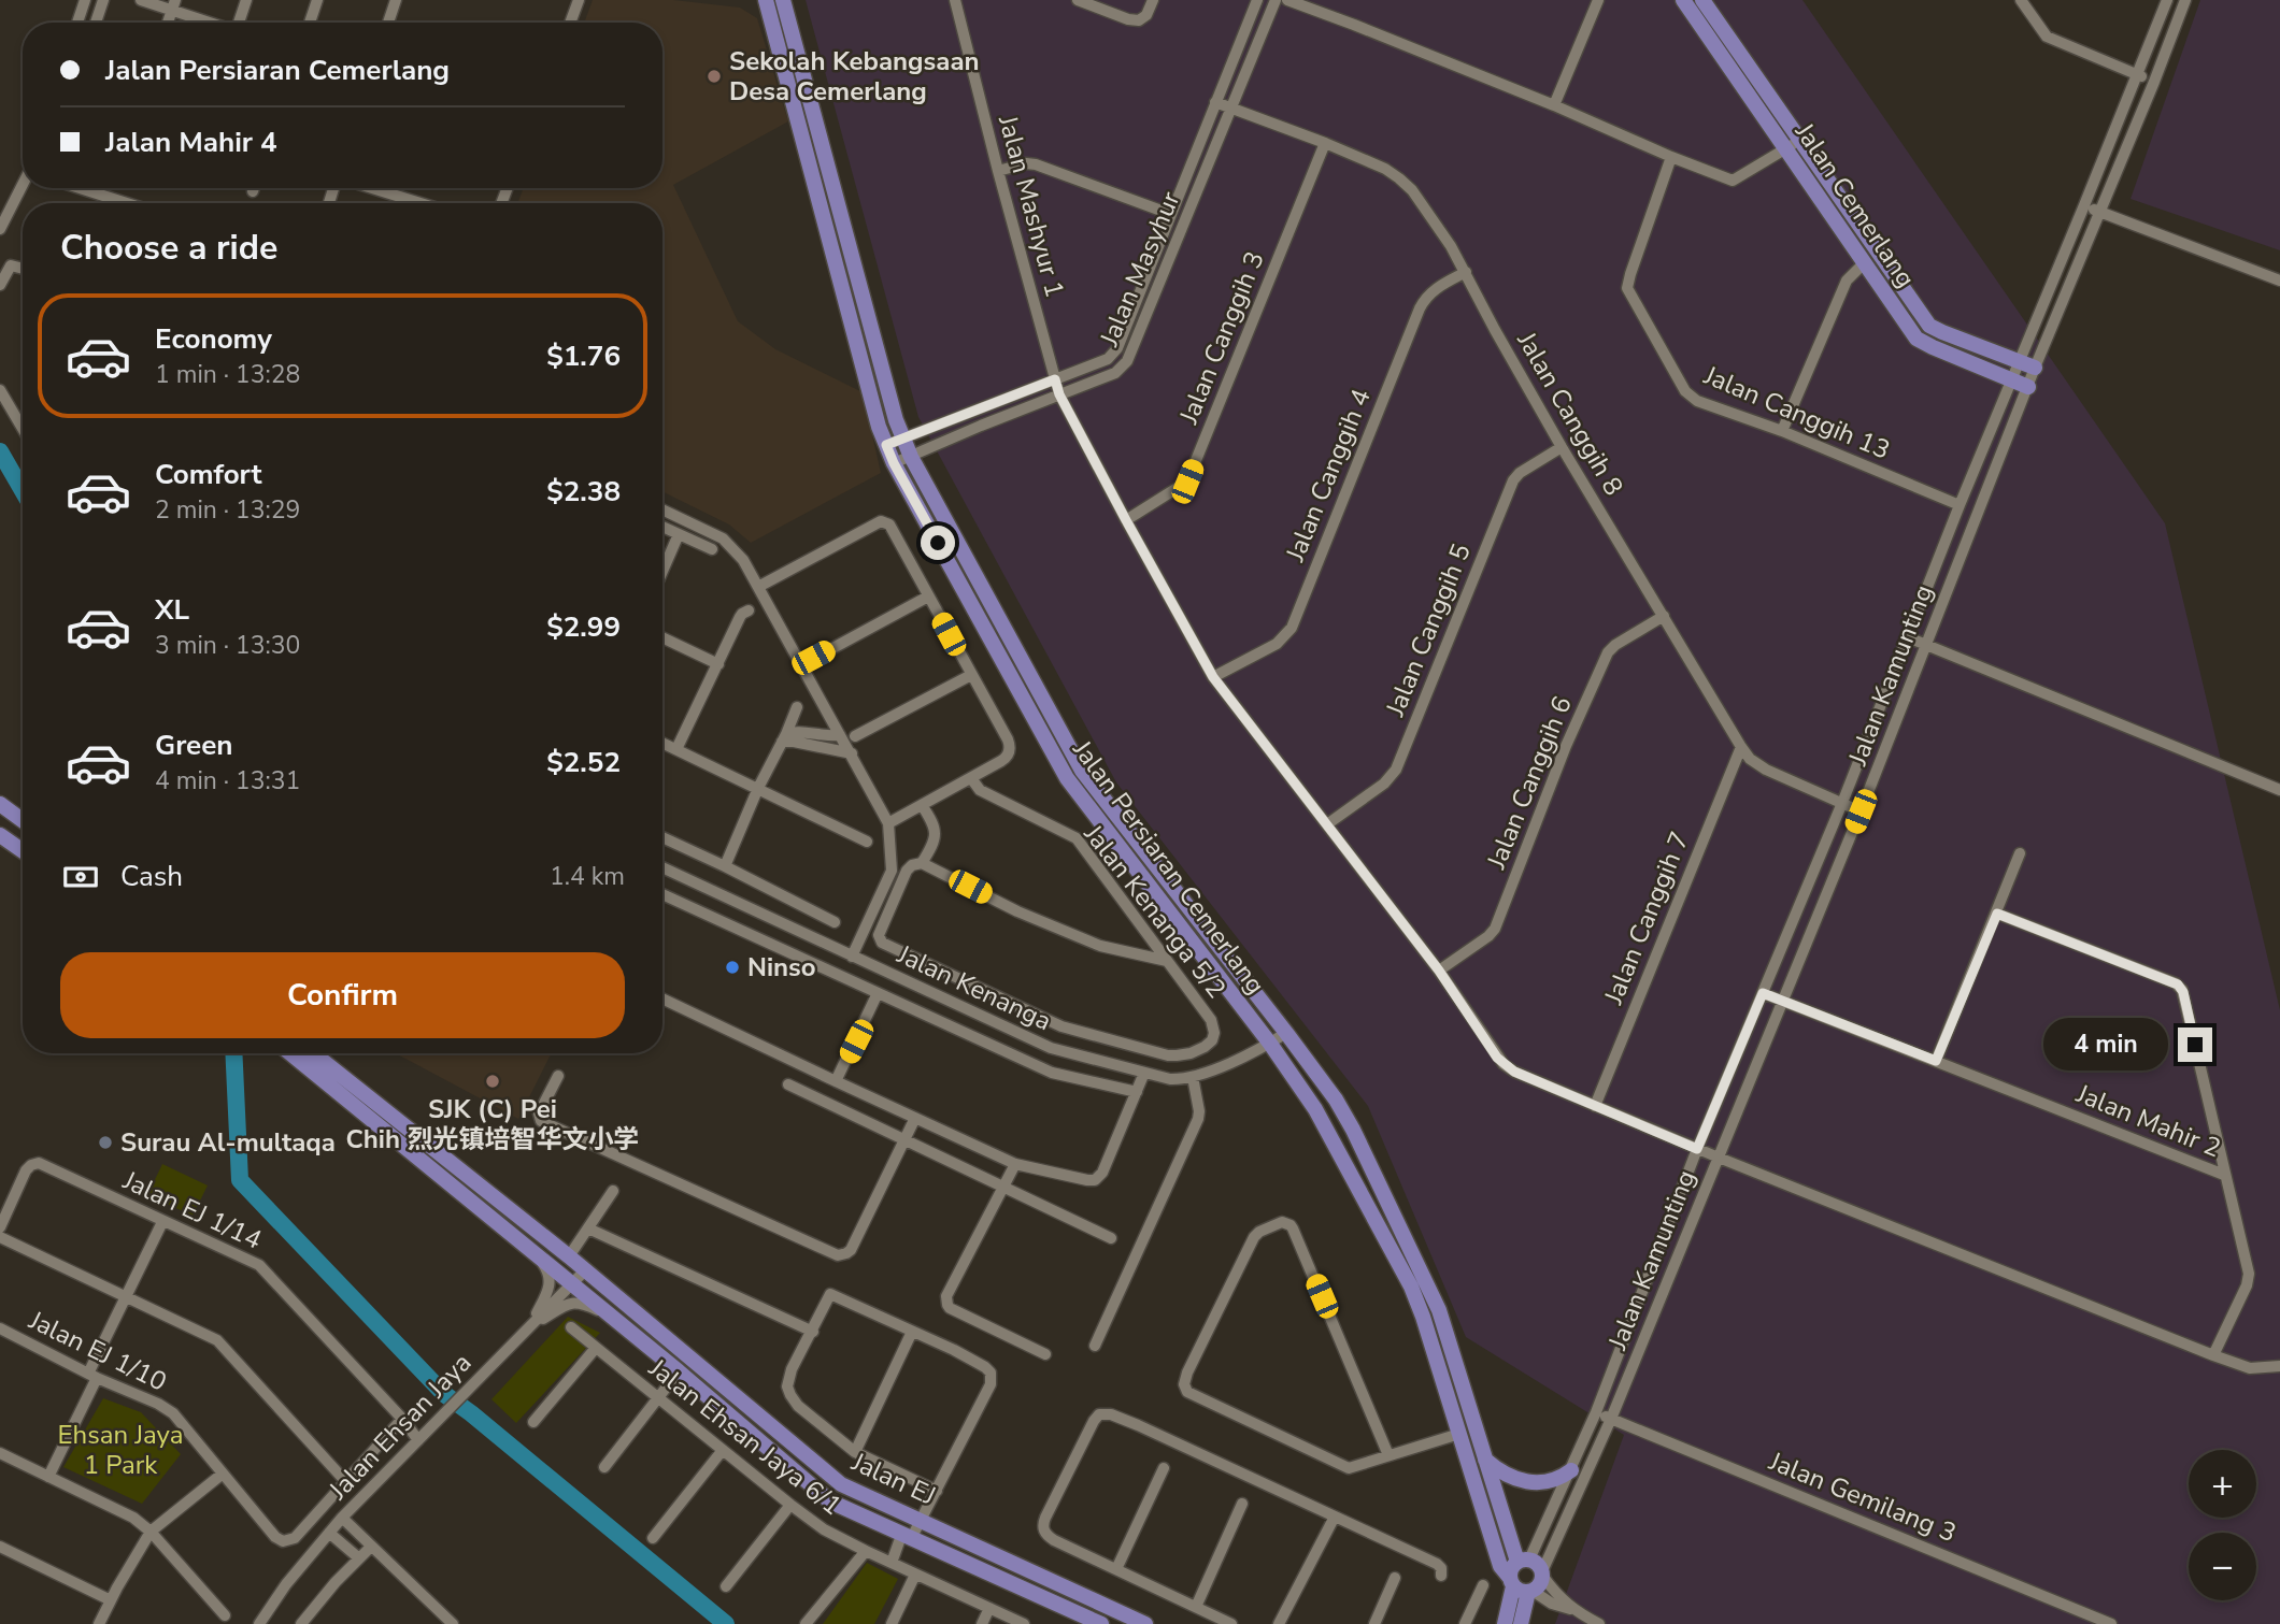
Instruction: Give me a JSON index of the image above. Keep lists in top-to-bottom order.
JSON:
{
  "streets": {
    "main road": ["Jalan Cemerlang", "Jalan Persiaran Cemerlang", "Jalan EJ"],
    "street": [
      "Jalan Mashyur 1",
      "Jalan Masyhur",
      "Jalan Canggih 3",
      "Jalan Canggih 13",
      "Jalan Canggih 8",
      "Jalan Canggih 4",
      "Jalan Canggih 5",
      "Jalan Kamunting",
      "Jalan Canggih 6",
      "Jalan Kenanga 5/2",
      "Jalan Canggih 7",
      "Jalan Kenanga",
      "Jalan Mahir 2",
      "Jalan EJ 1/14",
      "Jalan EJ 1/10",
      "Jalan Ehsan Jaya",
      "Jalan Ehsan Jaya 6/1",
      "Jalan Gemilang 3"
    ]
  },
  "crossings": [
    ["Jalan Cemerlang", "Jalan Kamunting"],
    ["Jalan Mashyur 1", "Jalan Masyhur"],
    ["Jalan Mashyur 1", "Jalan Canggih 3"],
    ["Jalan Mashyur 1", "Jalan Canggih 4"],
    ["Jalan Mashyur 1", "Jalan Canggih 5"],
    ["Jalan Mashyur 1", "Jalan Kamunting"],
    ["Jalan Mashyur 1", "Jalan Canggih 6"],
    ["Jalan Mashyur 1", "Jalan Canggih 7"],
    ["Jalan Masyhur", "Jalan Canggih 8"],
    ["Jalan Masyhur", "Jalan Persiaran Cemerlang"],
    ["Jalan Canggih 3", "Jalan Canggih 8"],
    ["Jalan Canggih 13", "Jalan Kamunting"],
    ["Jalan Canggih 8", "Jalan Canggih 4"],
    ["Jalan Canggih 8", "Jalan Canggih 5"],
    ["Jalan Canggih 8", "Jalan Kamunting"],
    ["Jalan Canggih 8", "Jalan Canggih 6"],
    ["Jalan Canggih 8", "Jalan Canggih 7"],
    ["Jalan Kamunting", "Jalan Persiaran Cemerlang"],
    ["Jalan Kamunting", "Jalan Mahir 2"],
    ["Jalan Kamunting", "Jalan Gemilang 3"],
    ["Jalan Persiaran Cemerlang", "Jalan Kenanga"],
    ["Jalan EJ 1/14", "Jalan Ehsan Jaya"],
    ["Jalan Ehsan Jaya", "Jalan EJ"]
  ],
  "parks": ["Ehsan Jaya 1 Park"],
  "places": [
    "Sekolah Kebangsaan Desa Cemerlang",
    "Ninso",
    "SJK (C) Pei Chih 烈光镇培智华文小学",
    "Surau Al-multaqa"
  ],
  "page": {
    "banner": ["Jalan Persiaran Cemerlang", "Jalan Mahir 4"],
    "heading": "Choose a ride",
    "list": [
      {
        "name": "Economy",
        "note": "1 min · 13:28",
        "value": "$1.76"
      },
      {
        "name": "Comfort",
        "note": "2 min · 13:29",
        "value": "$2.38"
      },
      {
        "name": "XL",
        "note": "3 min · 13:30",
        "value": "$2.99"
      },
      {
        "name": "Green",
        "note": "4 min · 13:31",
        "value": "$2.52"
      }
    ],
    "pay": ["Cash", "1.4 km"],
    "buttons": "Confirm",
    "bubble": "4 min",
    "map_buttons": ["+", "−"]
  }
}
